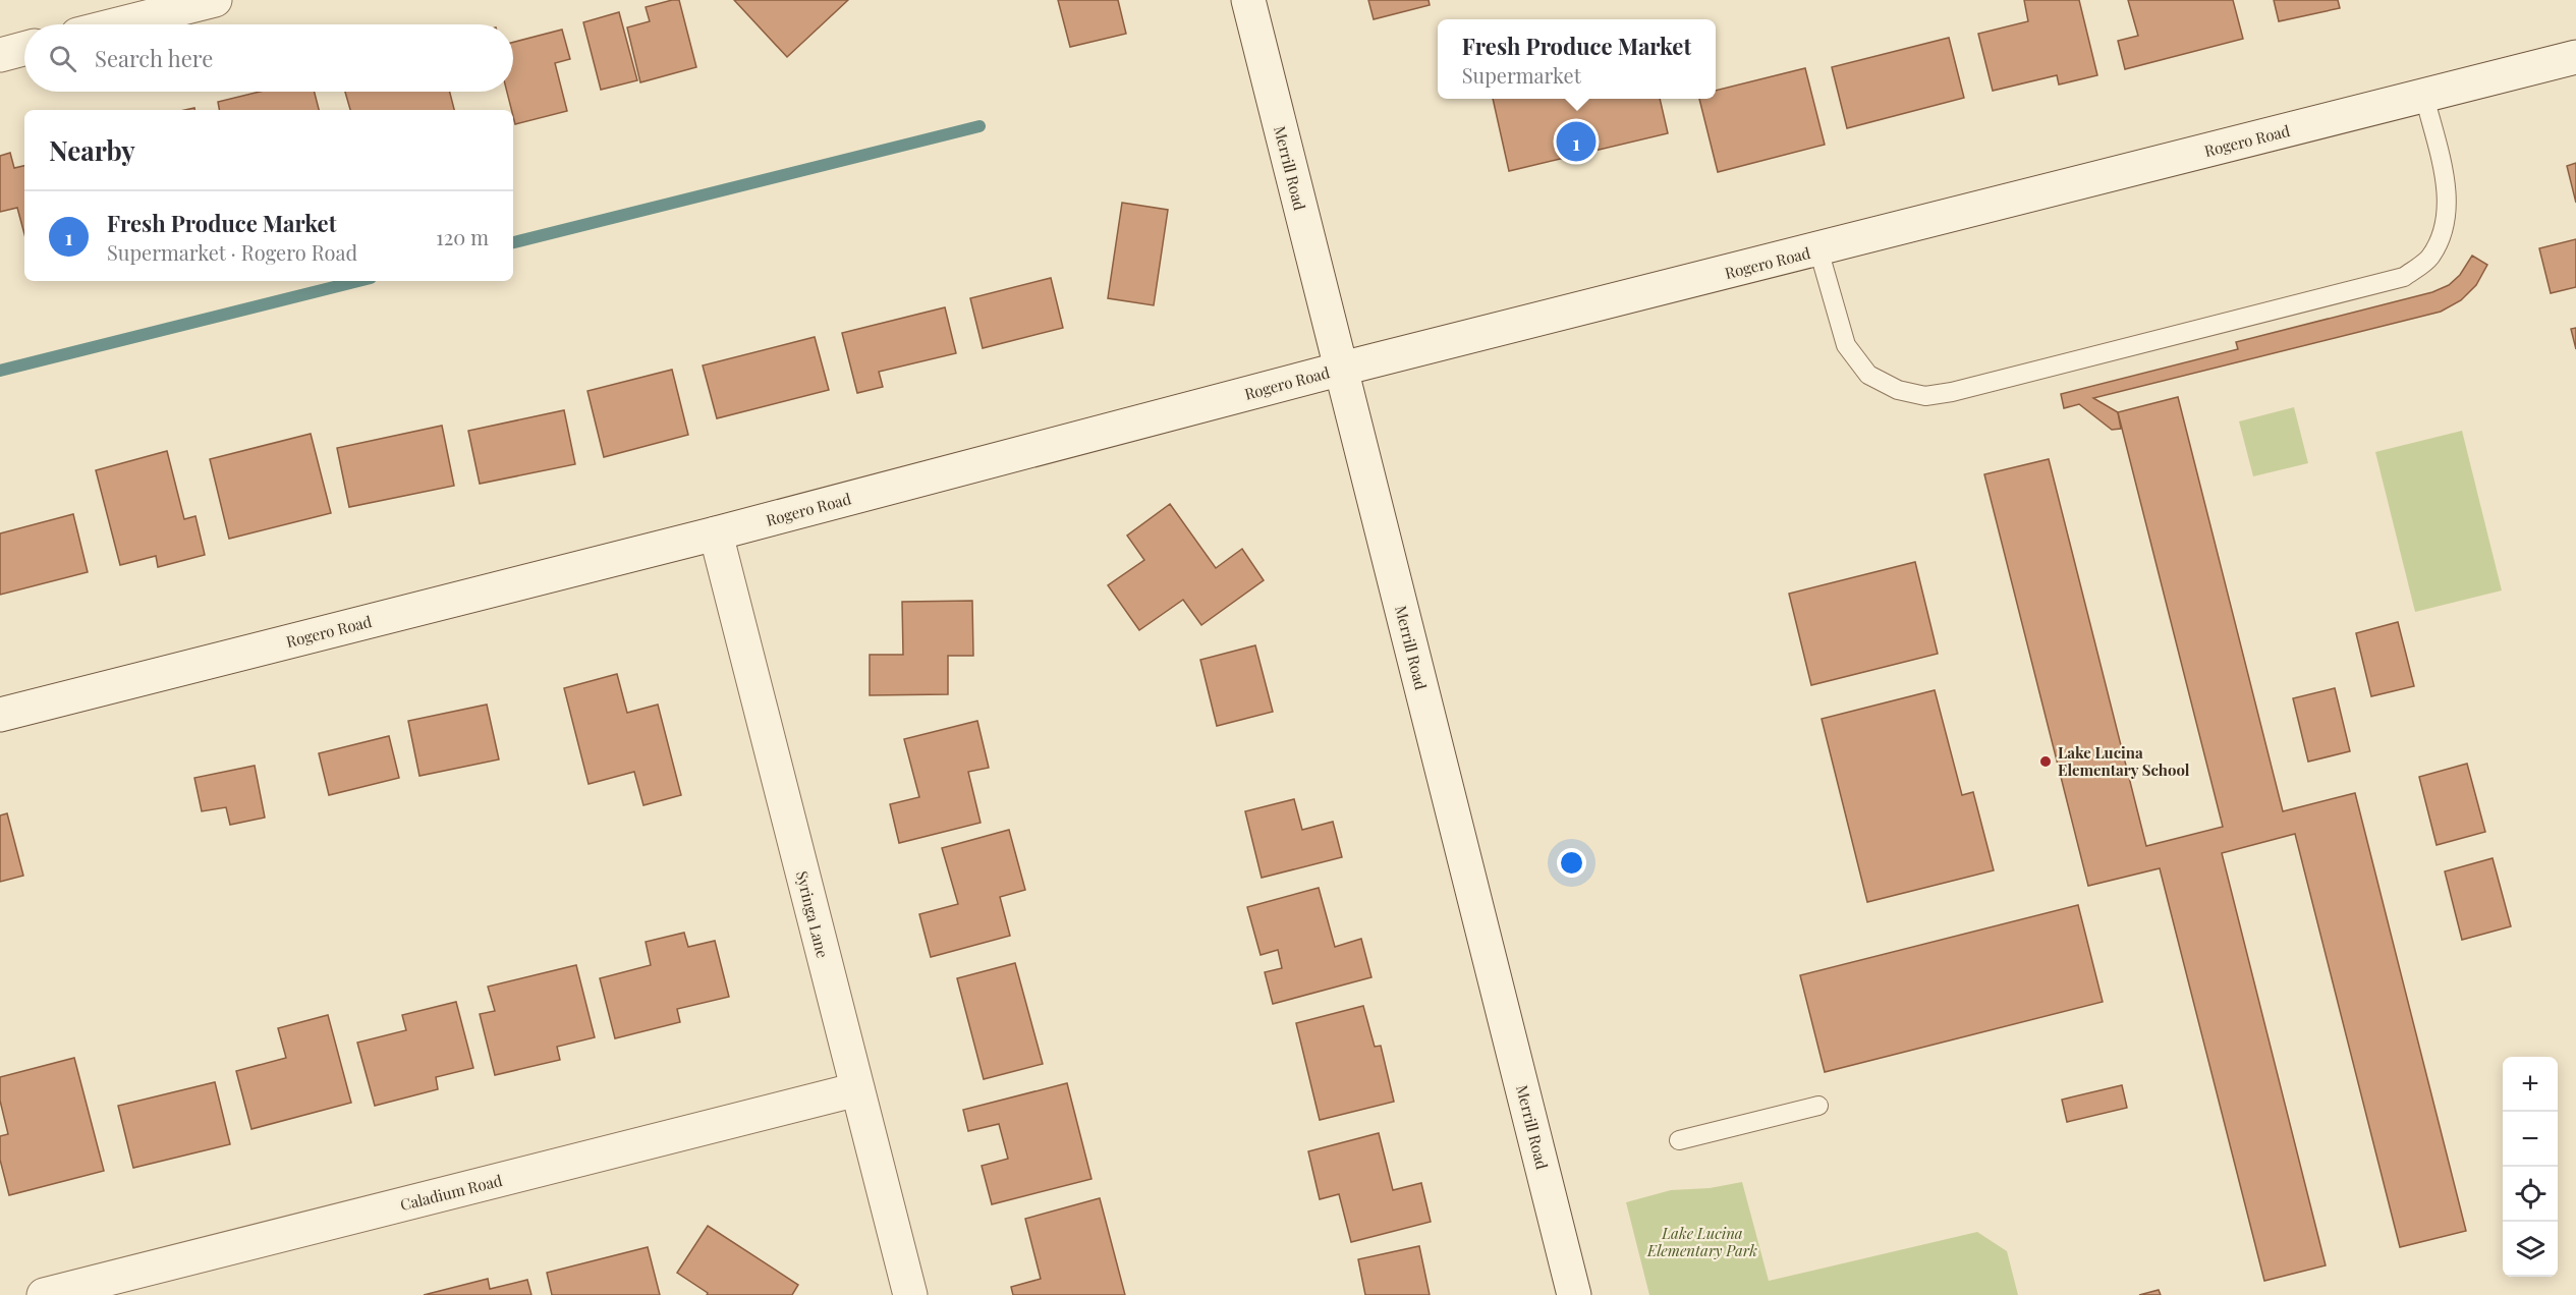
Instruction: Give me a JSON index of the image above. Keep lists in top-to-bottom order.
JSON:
{
  "streets": {
    "street": [
      "Rogero Road",
      "Merrill Road",
      "Syringa Lane",
      "Caladium Road"
    ]
  },
  "crossings": [
    ["Rogero Road", "Merrill Road"],
    ["Rogero Road", "Syringa Lane"],
    ["Syringa Lane", "Caladium Road"]
  ],
  "parks": ["Lake Lucina Elementary Park"],
  "places": ["Lake Lucina Elementary School"],
  "page": {
    "popup": ["Fresh Produce Market", "Supermarket"],
    "search": "Search here",
    "heading": "Nearby",
    "pins": "1",
    "list": [
      {
        "mark": "1",
        "name": "Fresh Produce Market",
        "note": "Supermarket · Rogero Road",
        "value": "120 m"
      }
    ],
    "map_buttons": ["+", "−"]
  }
}
